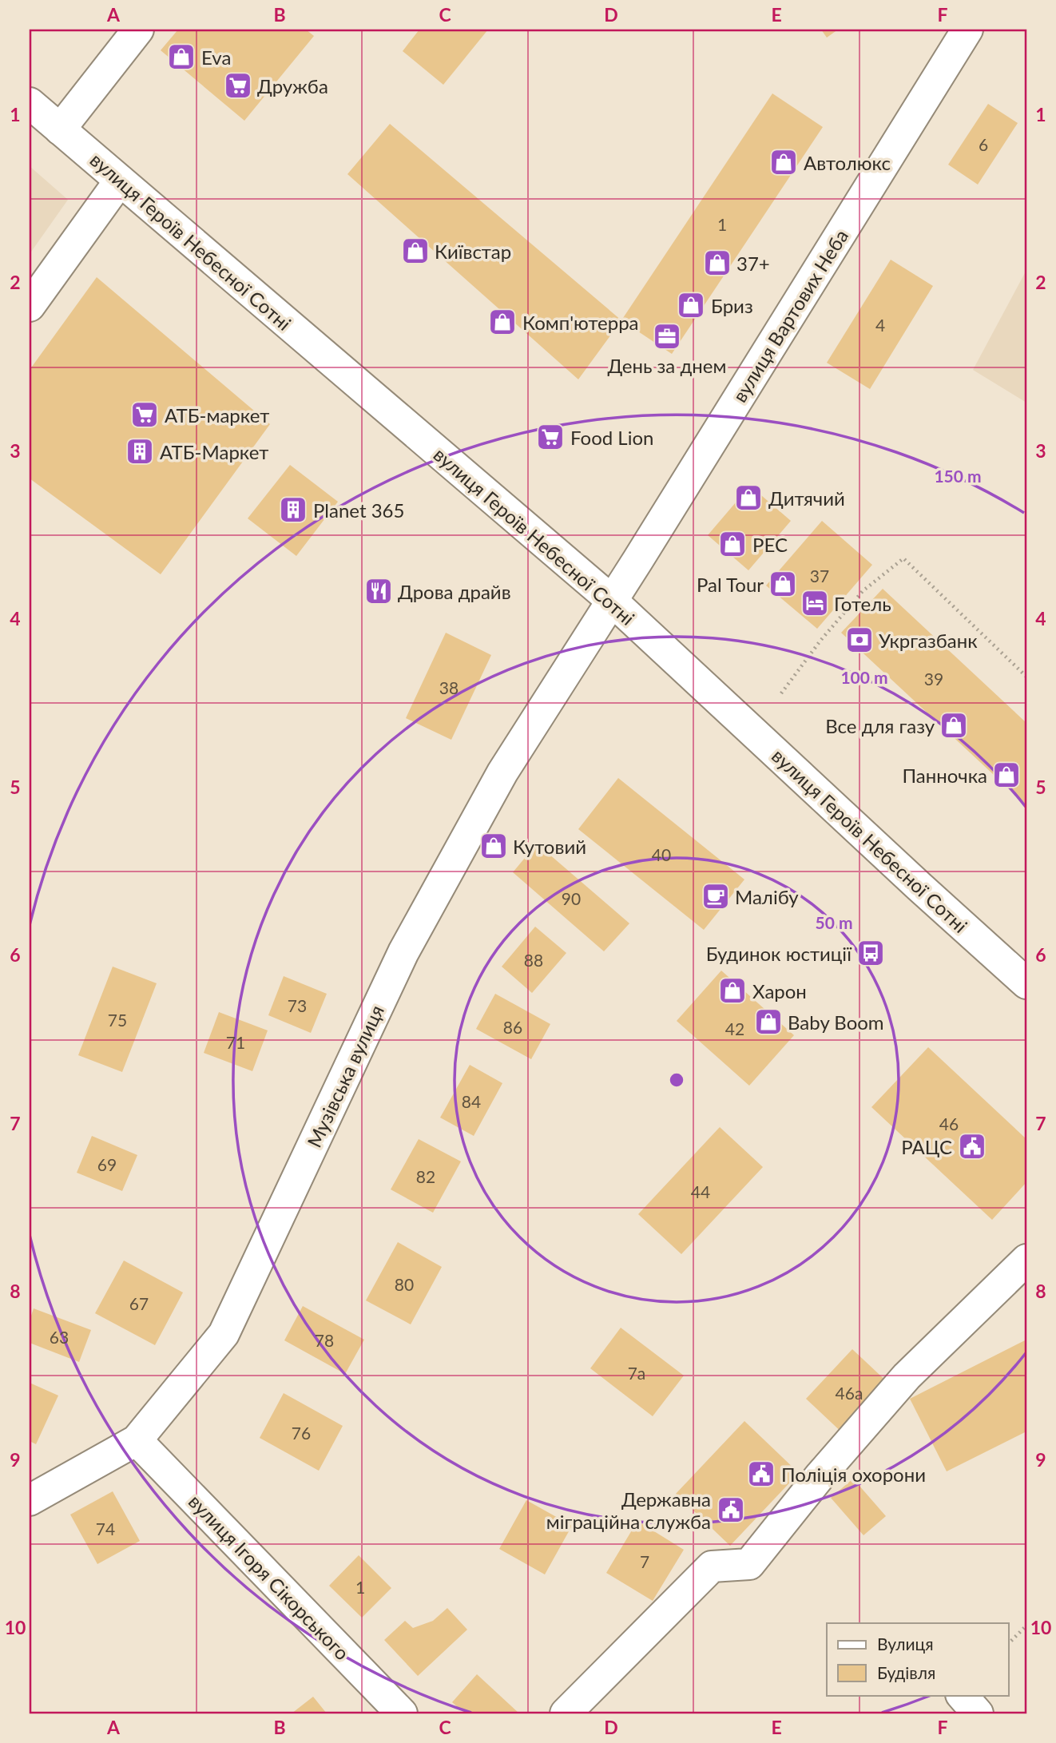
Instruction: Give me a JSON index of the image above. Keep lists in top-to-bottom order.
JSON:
{
  "streets": {
    "street": [
      "вулиця Героїв Небесної Сотні",
      "вулиця Вартових Неба",
      "Музівська вулиця",
      "вулиця Ігоря Сікорського"
    ]
  },
  "crossings": [
    ["вулиця Героїв Небесної Сотні", "вулиця Вартових Неба"],
    ["вулиця Героїв Небесної Сотні", "Музівська вулиця"],
    ["вулиця Вартових Неба", "Музівська вулиця"],
    ["Музівська вулиця", "вулиця Ігоря Сікорського"]
  ],
  "places": {
    "shop": [
      "Eva",
      "Автолюкс",
      "Київстар",
      "37+",
      "Бриз",
      "Комп'ютерра",
      "Дитячий",
      "РЕС",
      "Pal Tour",
      "Все для газу",
      "Панночка",
      "Кутовий",
      "Харон",
      "Baby Boom"
    ],
    "supermarket": ["Дружба", "АТБ-маркет", "Food Lion"],
    "office": ["День за днем"],
    "building": ["АТБ-Маркет", "Planet 365"],
    "restaurant": ["Дрова драйв"],
    "hotel": ["Готель"],
    "bank": ["Укргазбанк"],
    "cafe": ["Малібу"],
    "bus stop": ["Будинок юстиції"],
    "public building": ["РАЦС", "Поліція охорони", "Державна міграційна служба"]
  },
  "house_numbers": [
    "6",
    "1",
    "4",
    "37",
    "39",
    "38",
    "40",
    "90",
    "88",
    "73",
    "75",
    "86",
    "42",
    "71",
    "84",
    "46",
    "69",
    "82",
    "44",
    "80",
    "67",
    "63",
    "78",
    "7а",
    "46а",
    "76",
    "74",
    "7",
    "1"
  ],
  "legend": ["Вулиця", "Будівля"],
  "grid": {
    "columns": [
      "A",
      "B",
      "C",
      "D",
      "E",
      "F"
    ],
    "rows": [
      "1",
      "2",
      "3",
      "4",
      "5",
      "6",
      "7",
      "8",
      "9",
      "10"
    ]
  },
  "rings": ["150 m", "100 m", "50 m"]
}
